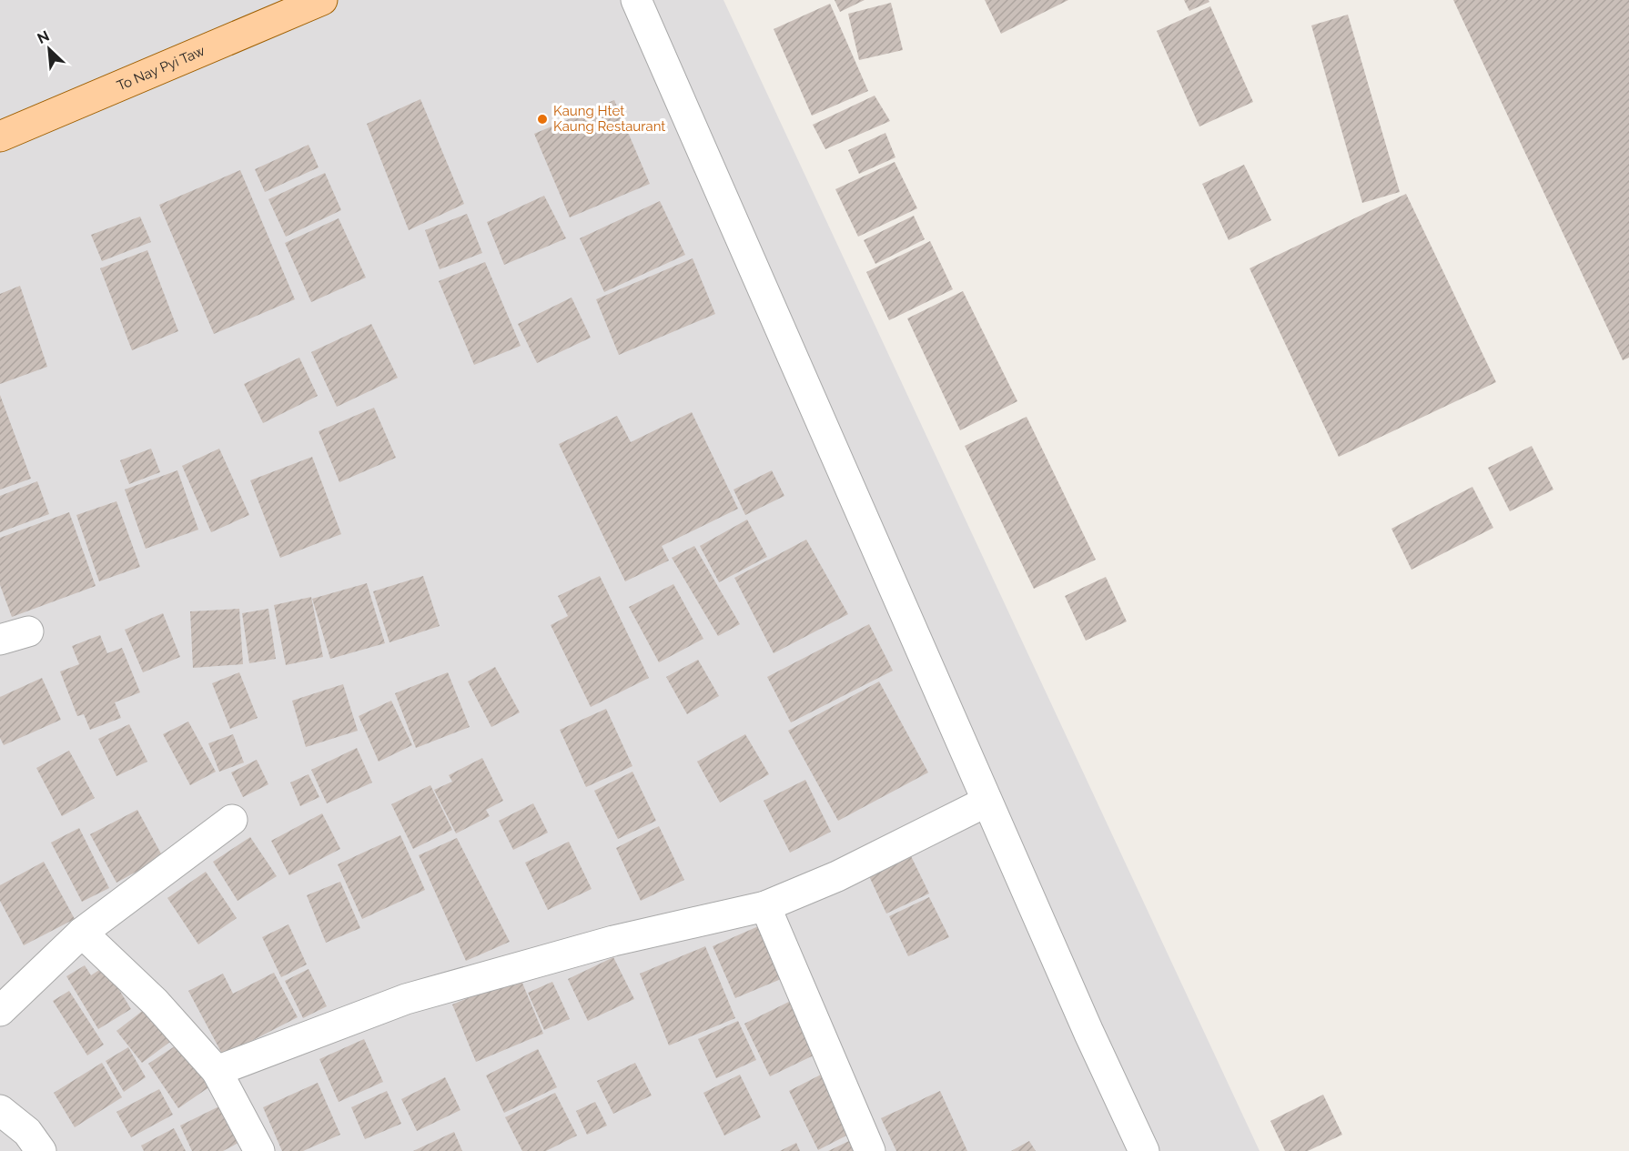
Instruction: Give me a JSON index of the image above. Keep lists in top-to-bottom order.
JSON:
{
  "streets": {
    "main road": ["To Nay Pyi Taw"]
  },
  "places": ["Kaung Htet Kaung Restaurant"],
  "north": "top left"
}
